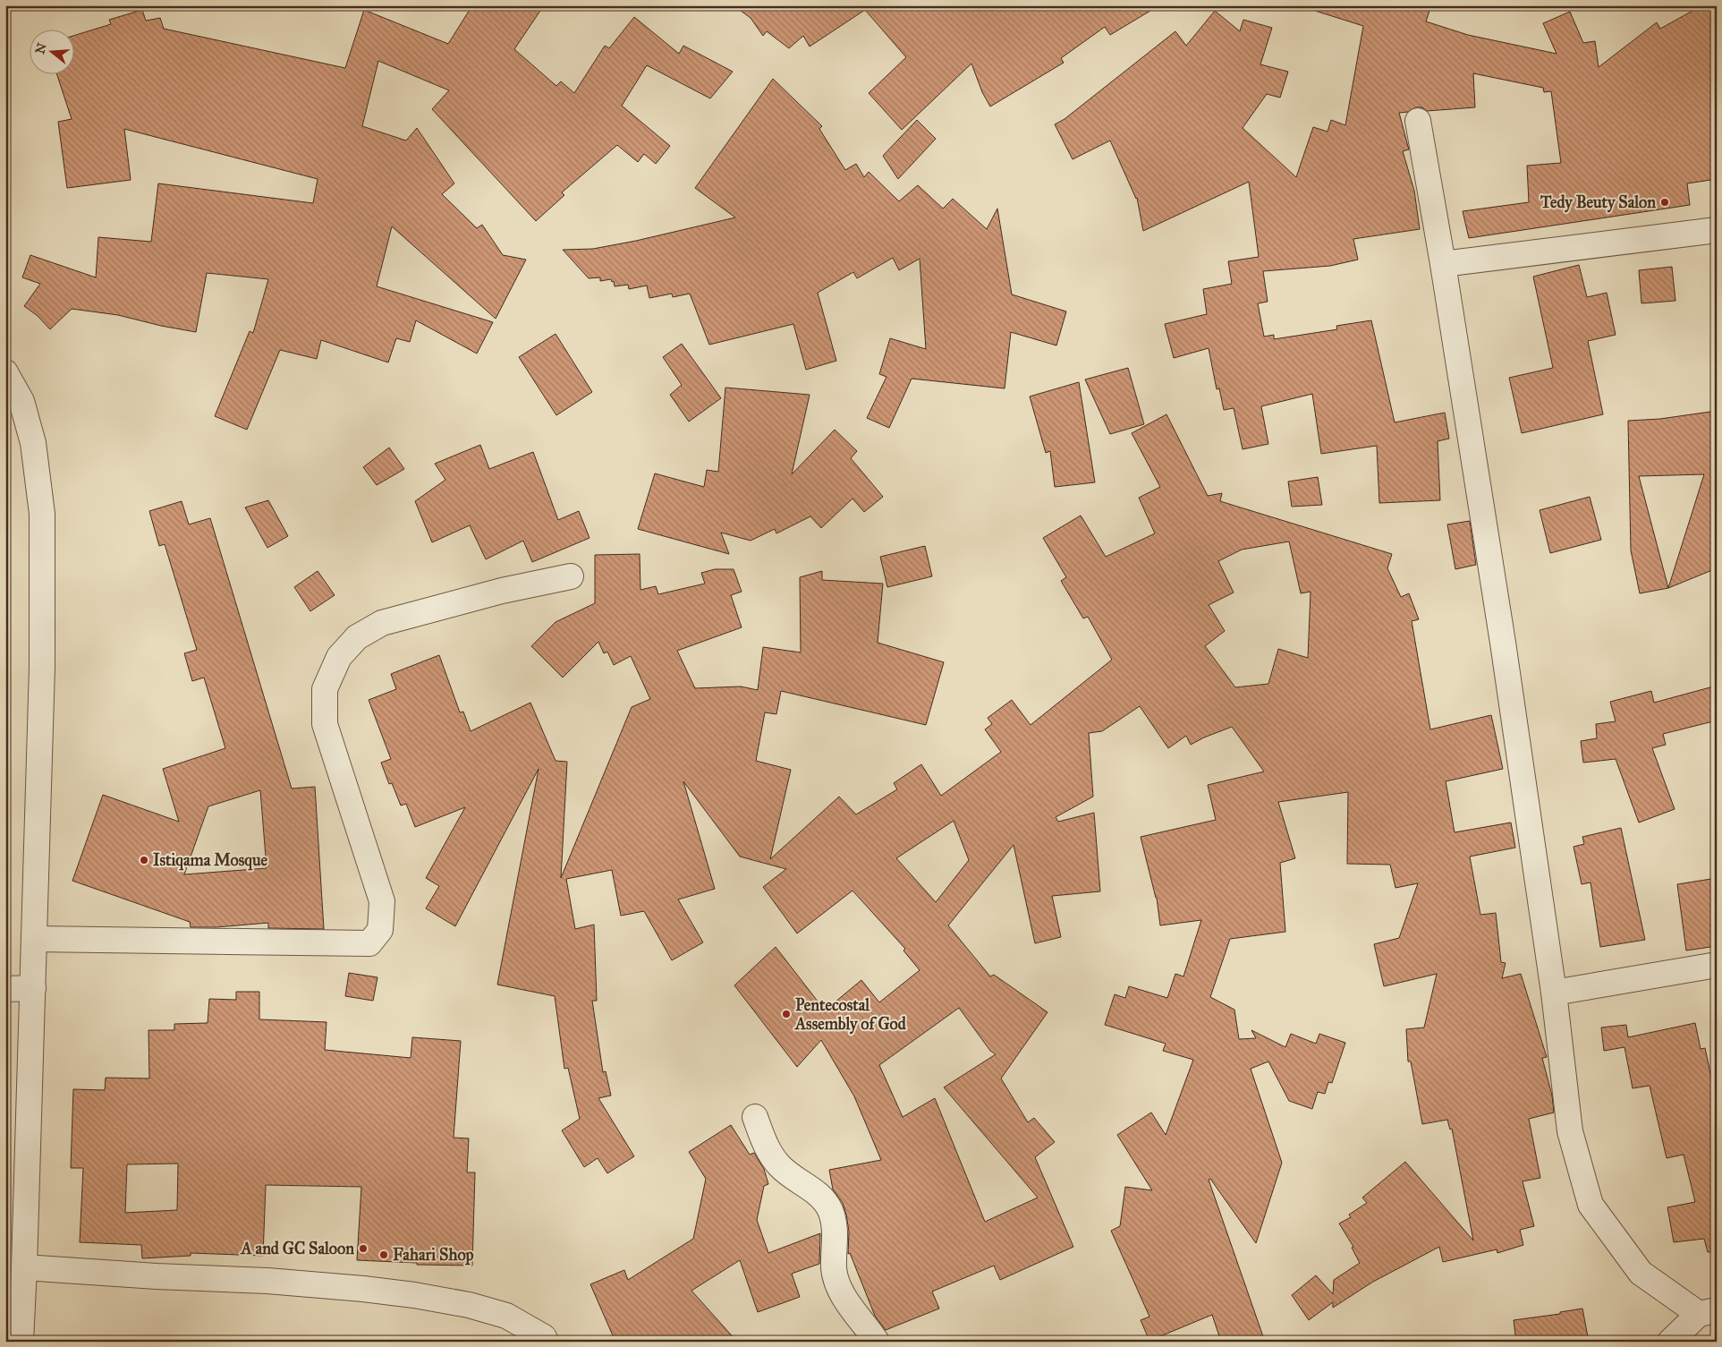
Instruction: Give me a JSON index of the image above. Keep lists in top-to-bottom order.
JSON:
{
  "places": [
    "Tedy Beuty Salon",
    "Istiqama Mosque",
    "Pentecostal Assembly of God",
    "A and GC Saloon",
    "Fahari Shop"
  ],
  "north": "left"
}
